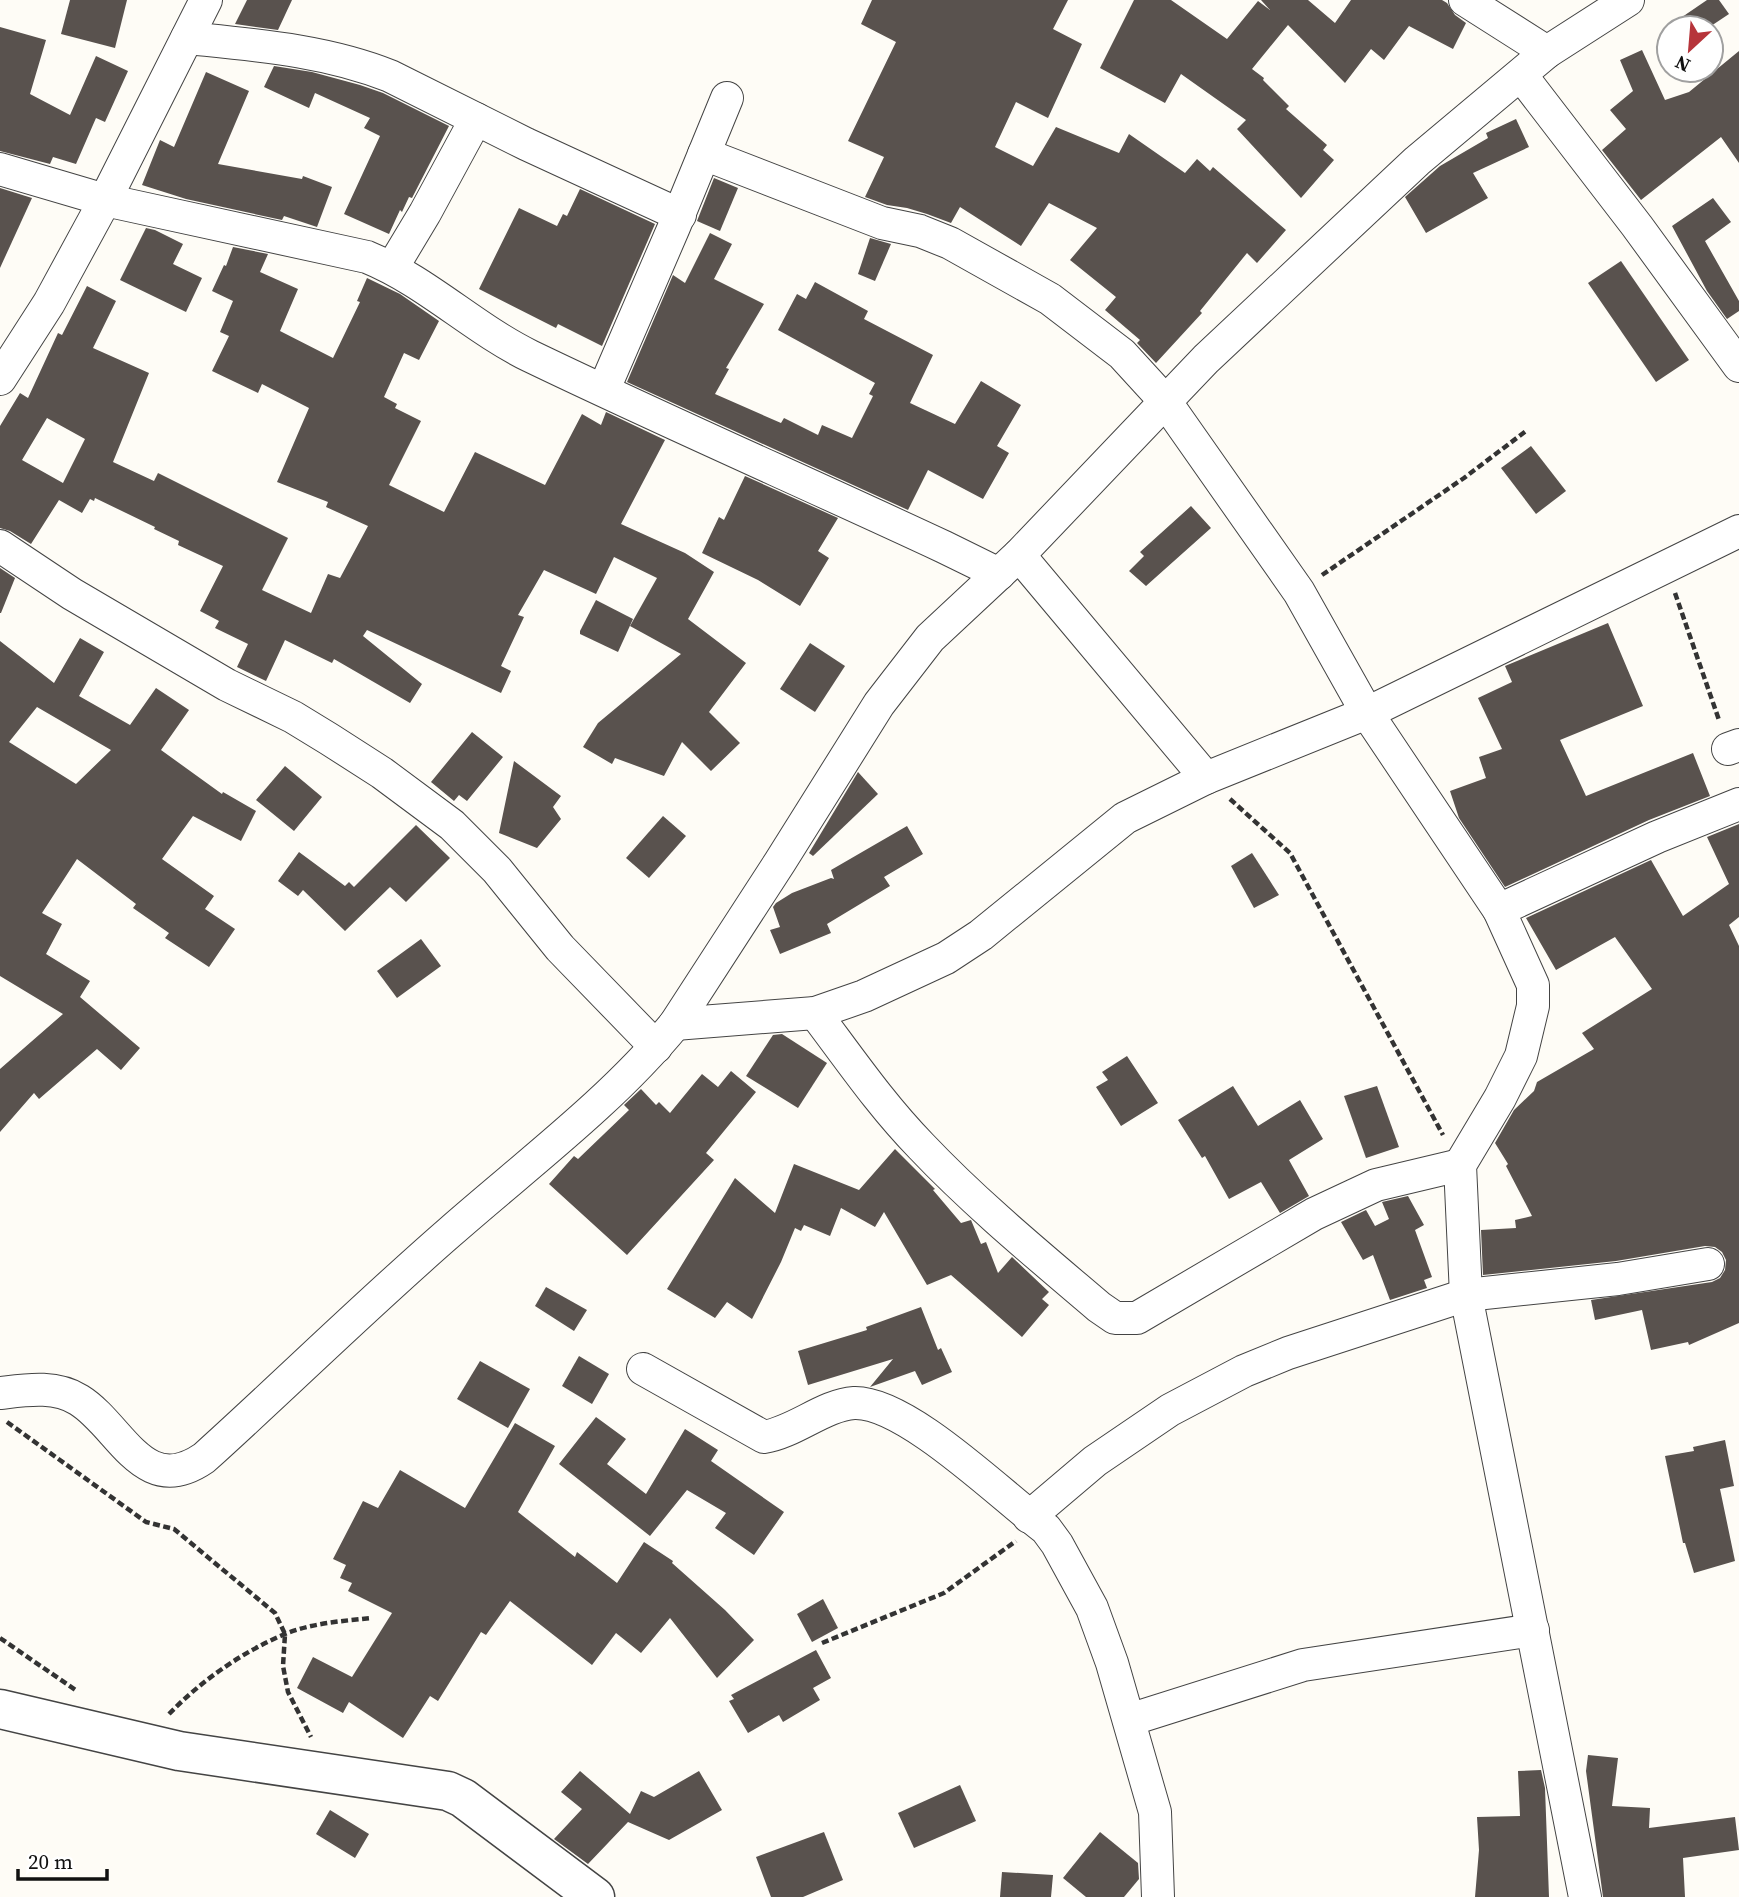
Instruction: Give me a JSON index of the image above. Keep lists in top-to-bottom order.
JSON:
{
  "scale_bar": "20 m",
  "north": "bottom left"
}
